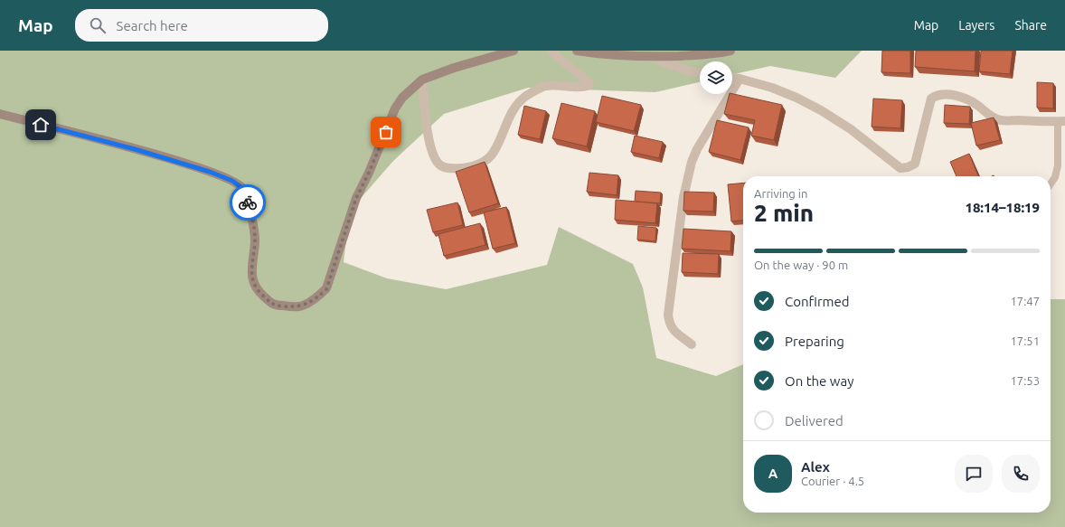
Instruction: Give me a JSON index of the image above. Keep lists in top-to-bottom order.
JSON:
{
  "page": {
    "header": "Map",
    "search": "Search here",
    "nav": ["Map", "Layers", "Share"],
    "heading": ["2 min", "Arriving in", "18:14–18:19"],
    "panel": ["Alex", "Courier · 4.5"],
    "bar": "On the way · 90 m",
    "list": [
      ["Confirmed", "17:47"],
      ["Preparing", "17:51"],
      ["On the way", "17:53"],
      "Delivered"
    ],
    "round": "A"
  }
}
